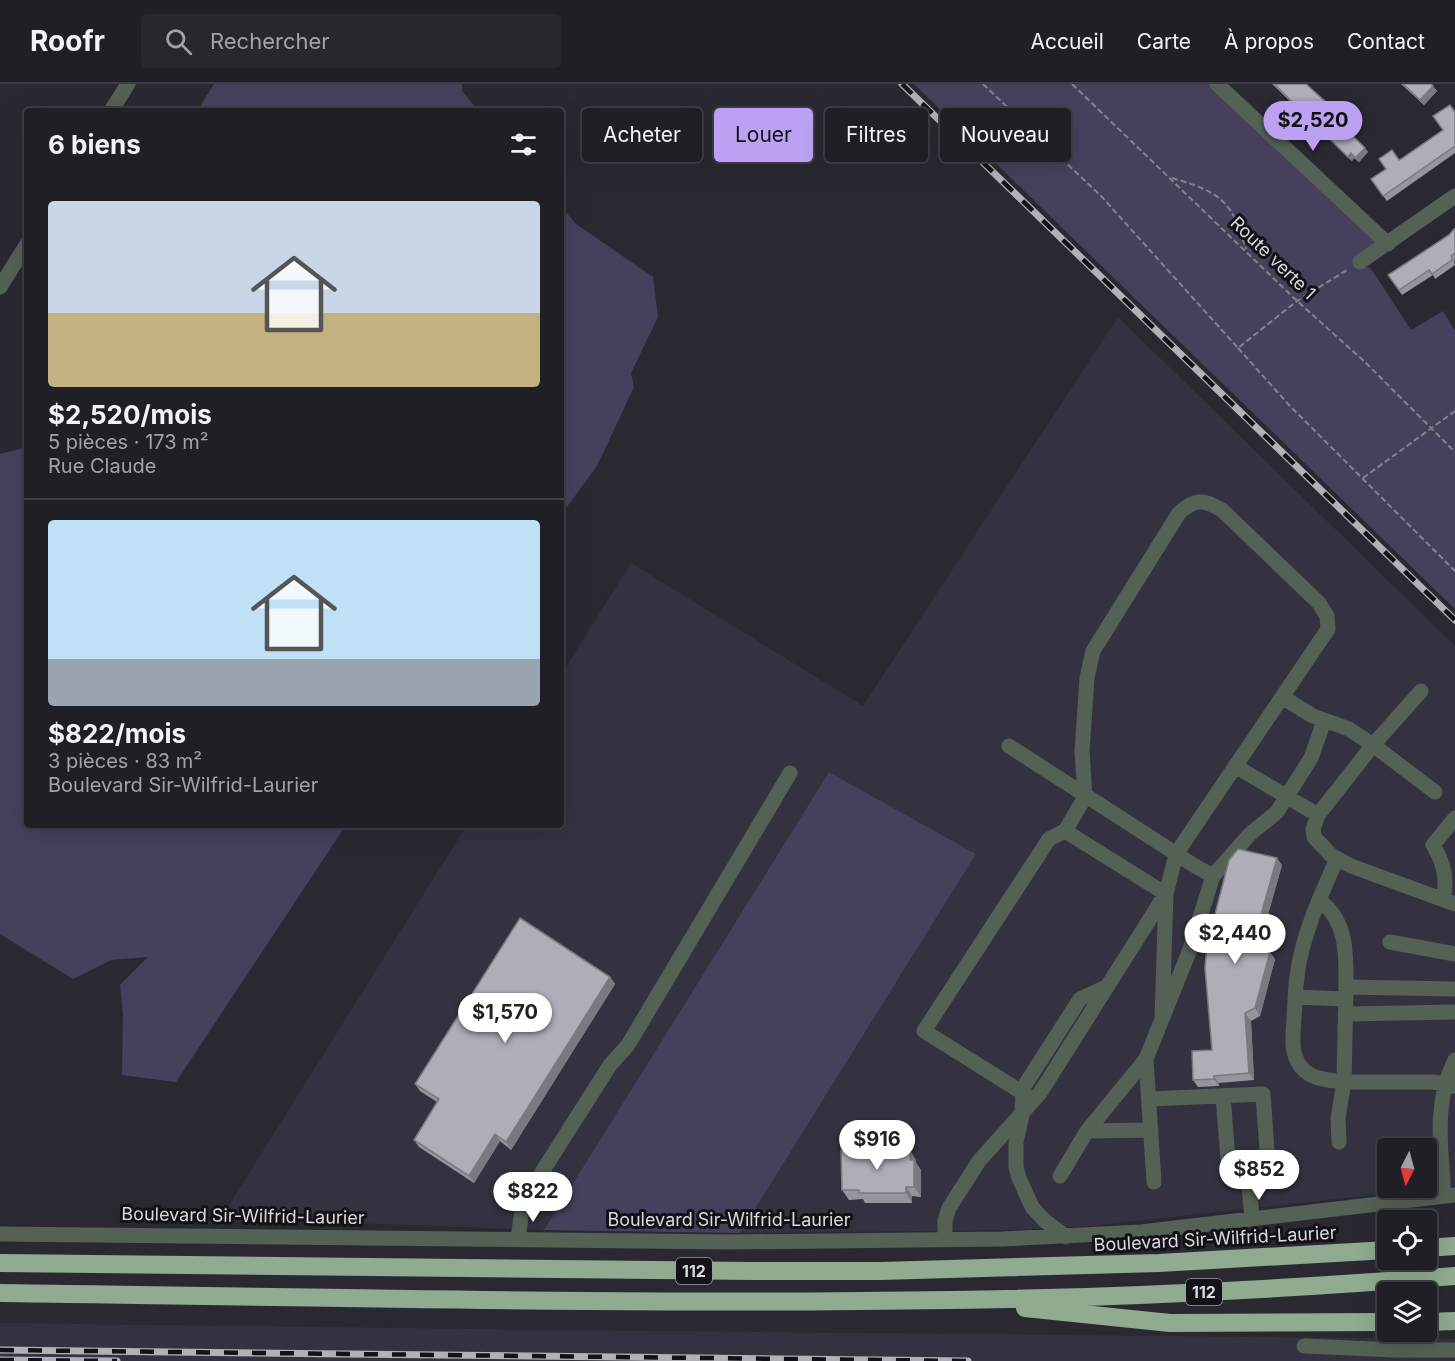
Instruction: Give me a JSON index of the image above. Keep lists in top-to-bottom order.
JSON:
{
  "streets": {
    "highway": ["Boulevard Sir-Wilfrid-Laurier", "112"],
    "path": ["Route verte 1"]
  },
  "north": "bottom",
  "page": {
    "header": "Roofr",
    "search": "Rechercher",
    "nav": [
      "Accueil",
      "Carte",
      "À propos",
      "Contact"
    ],
    "price": [
      "$2,520",
      "$2,440",
      "$1,570",
      "$916",
      "$852",
      "$822"
    ],
    "chip": [
      "Acheter",
      "Louer",
      "Filtres",
      "Nouveau"
    ],
    "heading": "6 biens",
    "list": [
      {
        "name": "$2,520/mois",
        "note": "5 pièces · 173 m² · Rue Claude"
      },
      {
        "name": "$822/mois",
        "note": "3 pièces · 83 m² · Boulevard Sir-Wilfrid-Laurier"
      }
    ]
  }
}
